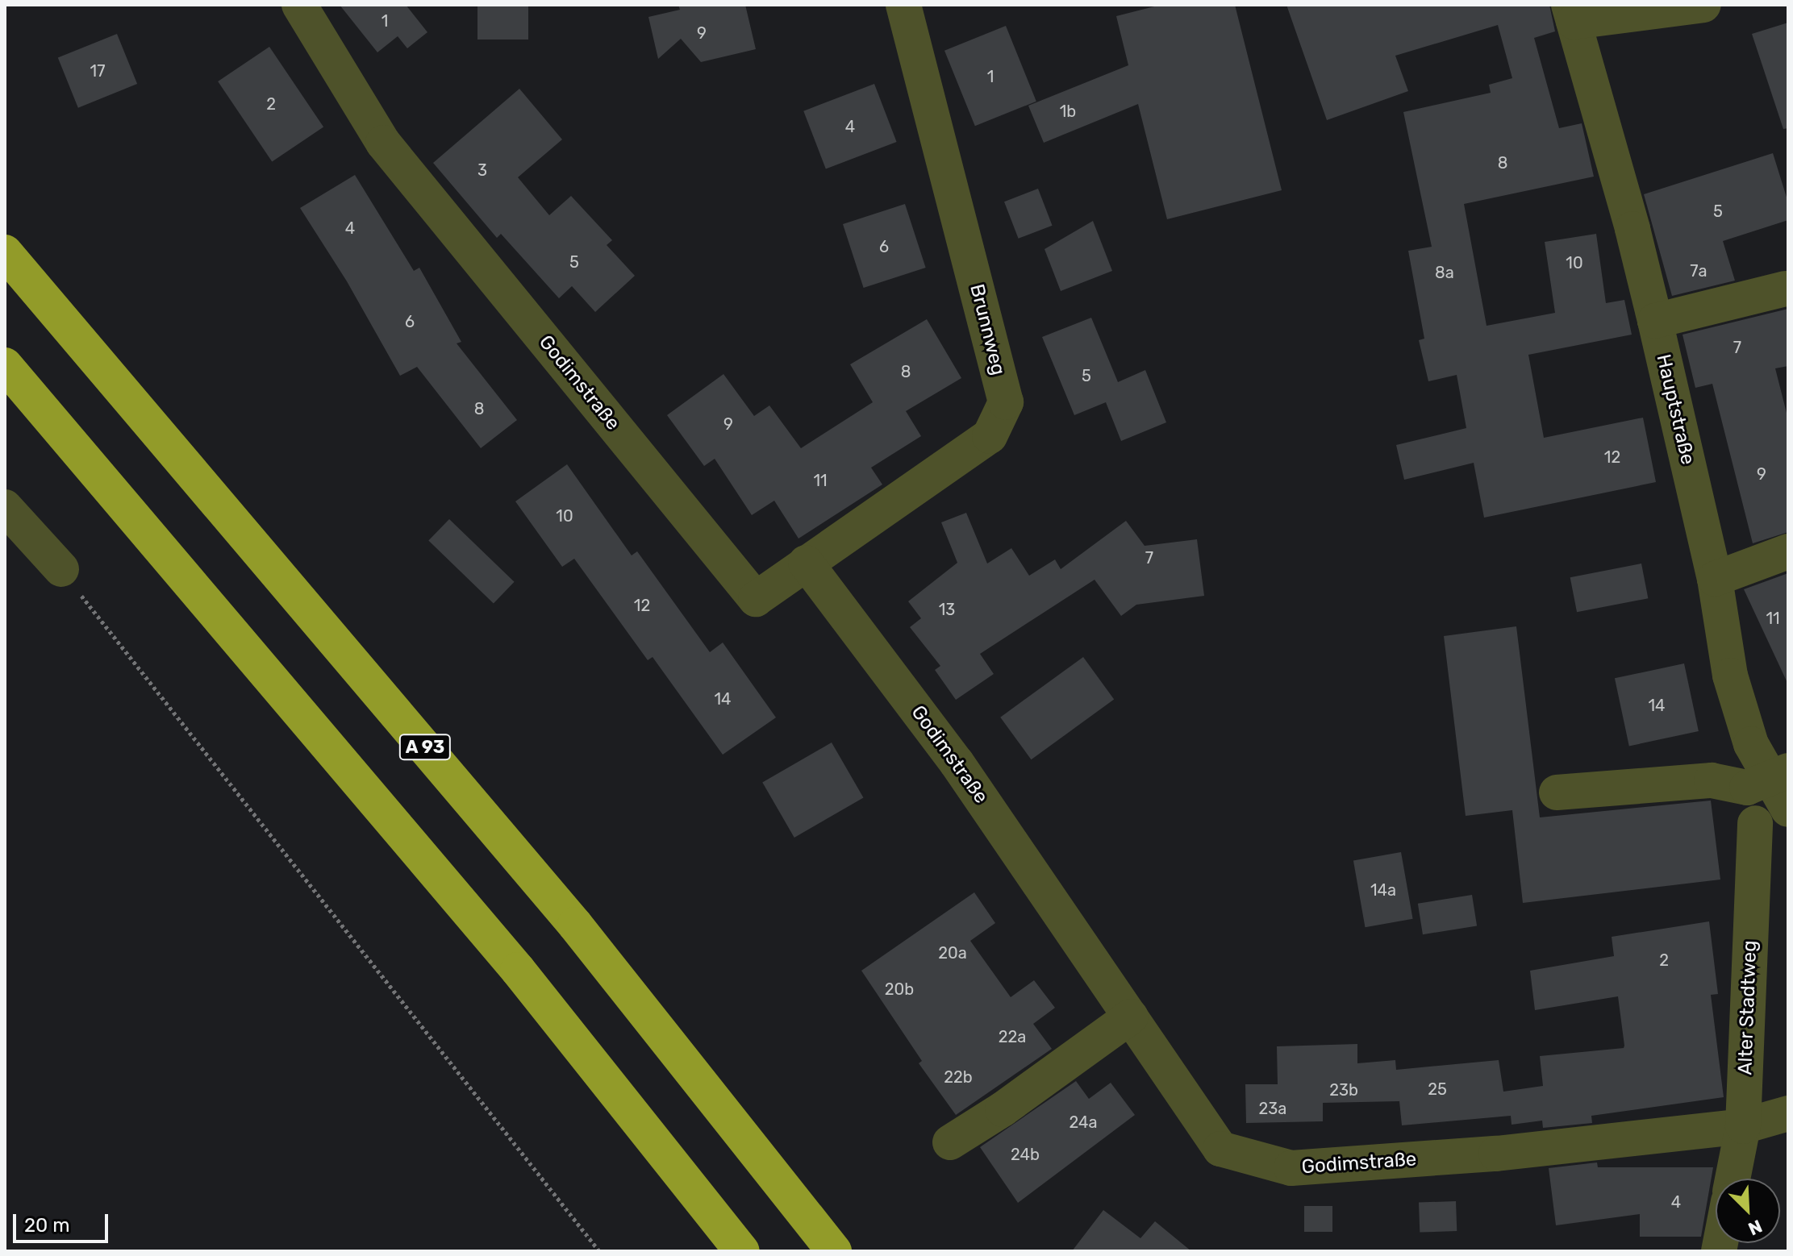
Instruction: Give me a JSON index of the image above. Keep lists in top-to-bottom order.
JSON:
{
  "streets": {
    "highway": ["A 93"],
    "street": [
      "Brunnweg",
      "Godimstraße",
      "Hauptstraße",
      "Alter Stadtweg"
    ]
  },
  "crossings": [
    ["Brunnweg", "Godimstraße"],
    ["Godimstraße", "Alter Stadtweg"]
  ],
  "house_numbers": [
    "1",
    "9",
    "17",
    "1",
    "2",
    "1b",
    "4",
    "8",
    "3",
    "5",
    "4",
    "6",
    "5",
    "10",
    "7a",
    "8a",
    "6",
    "7",
    "8",
    "5",
    "8",
    "9",
    "12",
    "9",
    "11",
    "10",
    "7",
    "12",
    "13",
    "11",
    "14",
    "14",
    "14a",
    "20a",
    "2",
    "20b",
    "22a",
    "22b",
    "25",
    "23b",
    "23a",
    "24a",
    "24b",
    "4"
  ],
  "scale_bar": "20 m",
  "north": "bottom right"
}
